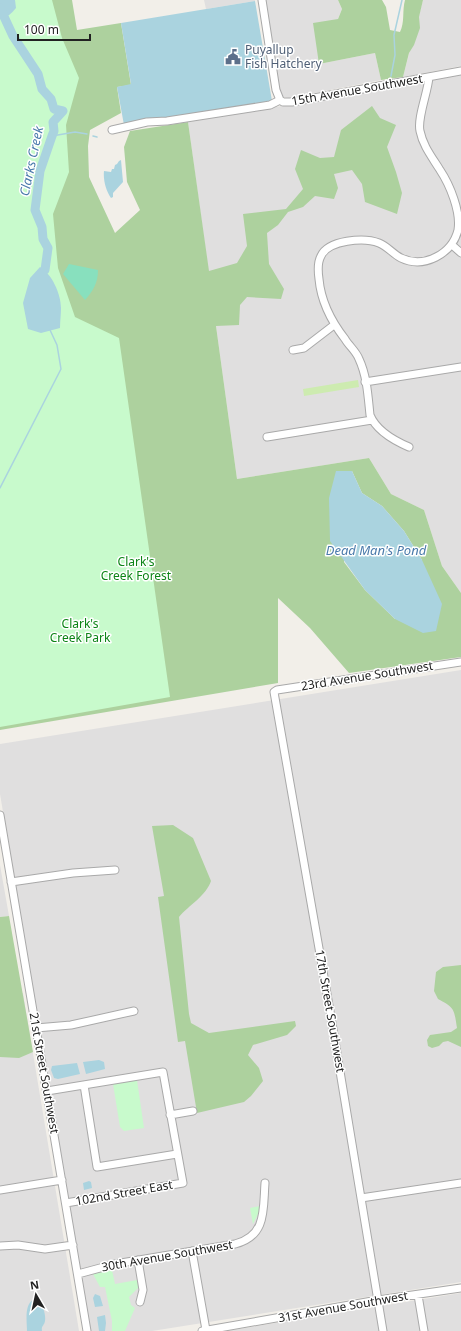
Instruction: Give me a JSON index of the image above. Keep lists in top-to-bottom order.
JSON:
{
  "streets": {
    "street": [
      "15th Avenue Southwest",
      "23rd Avenue Southwest",
      "17th Street Southwest",
      "21st Street Southwest",
      "102nd Street East",
      "30th Avenue Southwest",
      "31st Avenue Southwest"
    ]
  },
  "crossings": [
    ["23rd Avenue Southwest", "17th Street Southwest"],
    ["17th Street Southwest", "31st Avenue Southwest"],
    ["21st Street Southwest", "102nd Street East"],
    ["21st Street Southwest", "30th Avenue Southwest"]
  ],
  "water": ["Clarks Creek", "Dead Man's Pond"],
  "parks": ["Clark's Creek Forest", "Clark's Creek Park"],
  "places": {
    "public building": ["Puyallup Fish Hatchery"]
  },
  "scale_bar": "100 m",
  "north": "top"
}
